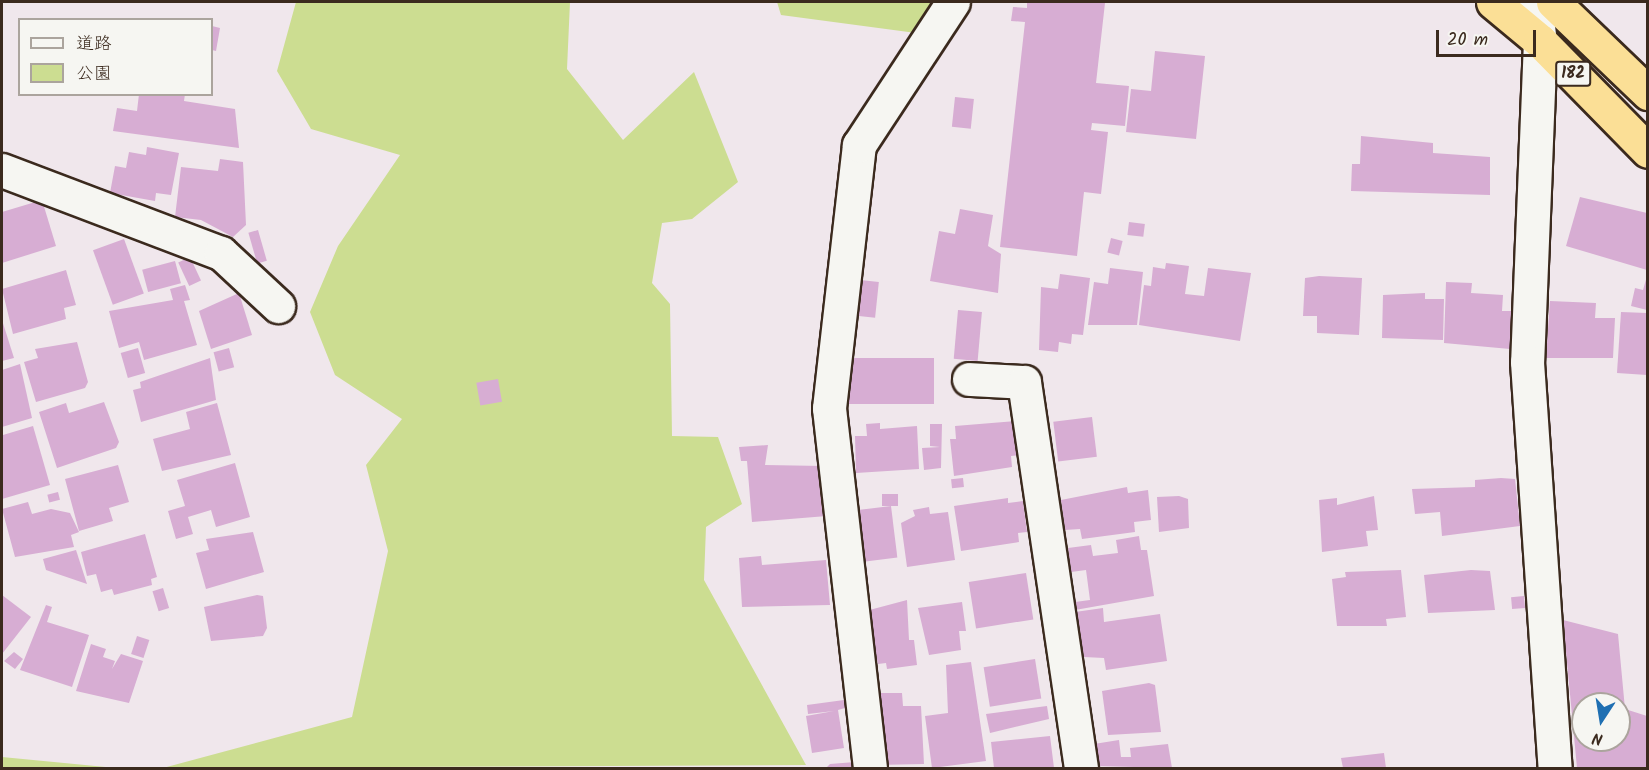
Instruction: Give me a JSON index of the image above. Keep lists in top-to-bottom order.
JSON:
{
  "streets": {
    "highway": ["182"]
  },
  "legend": ["道路", "公園"],
  "scale_bar": "20 m",
  "north": "bottom"
}
